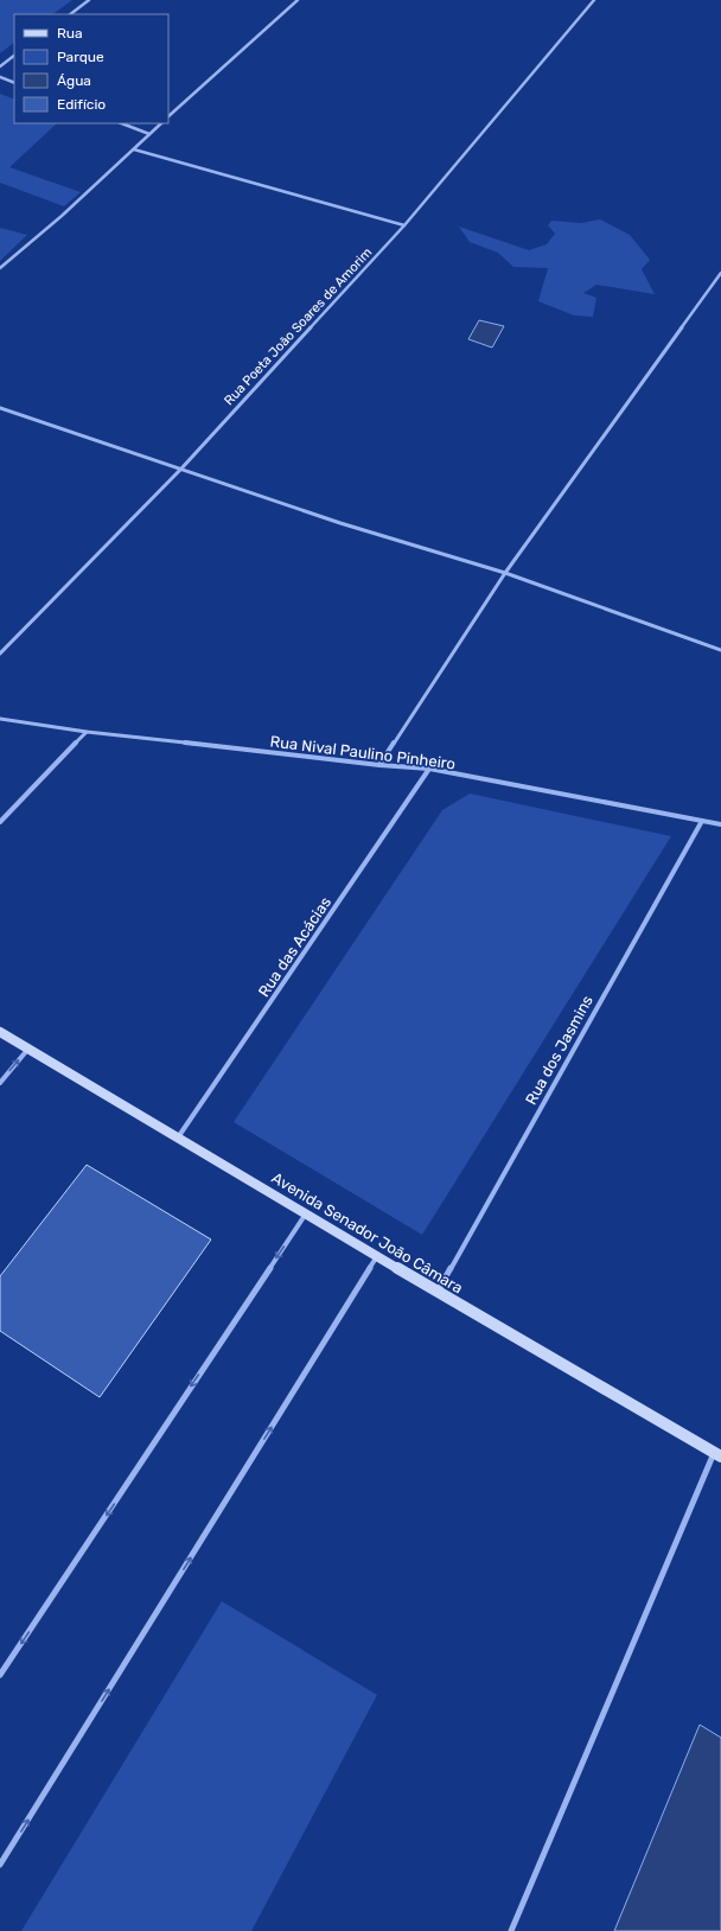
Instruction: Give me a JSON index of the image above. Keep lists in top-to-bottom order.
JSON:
{
  "streets": {
    "main road": ["Avenida Senador João Câmara"],
    "street": [
      "Rua Poeta João Soares de Amorim",
      "Rua Nival Paulino Pinheiro",
      "Rua das Acácias",
      "Rua dos Jasmins"
    ]
  },
  "crossings": [
    ["Rua Nival Paulino Pinheiro", "Rua das Acácias"],
    ["Rua Nival Paulino Pinheiro", "Rua dos Jasmins"],
    ["Rua das Acácias", "Avenida Senador João Câmara"],
    ["Rua dos Jasmins", "Avenida Senador João Câmara"]
  ],
  "legend": [
    "Rua",
    "Parque",
    "Água",
    "Edifício"
  ]
}
